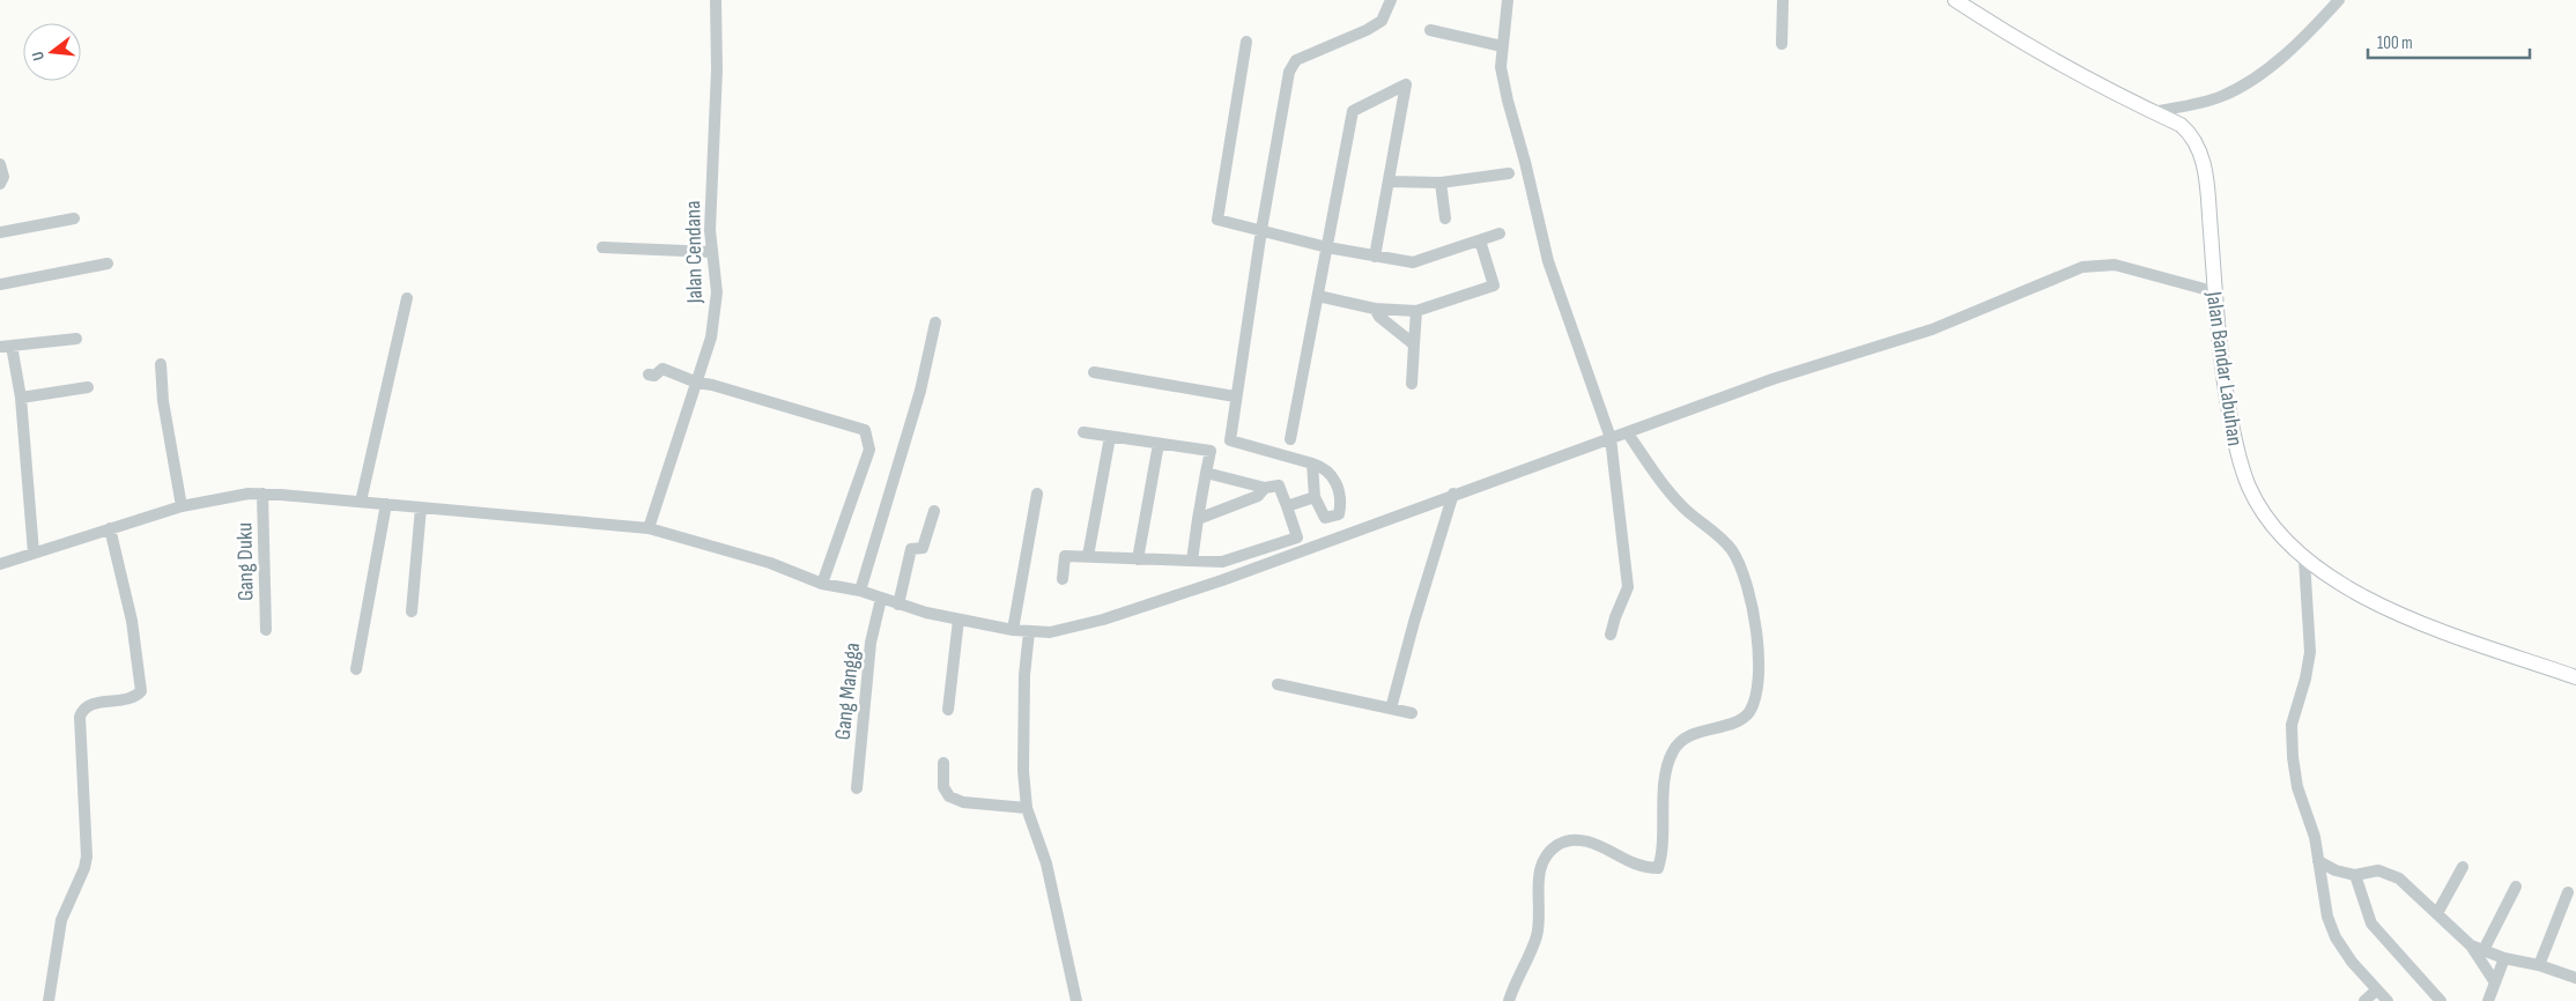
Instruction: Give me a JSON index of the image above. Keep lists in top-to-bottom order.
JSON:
{
  "streets": {
    "main road": ["Jalan Bandar Labuhan"],
    "street": ["Jalan Cendana", "Gang Duku", "Gang Mangga"]
  },
  "scale_bar": "100 m",
  "north": "left"
}
